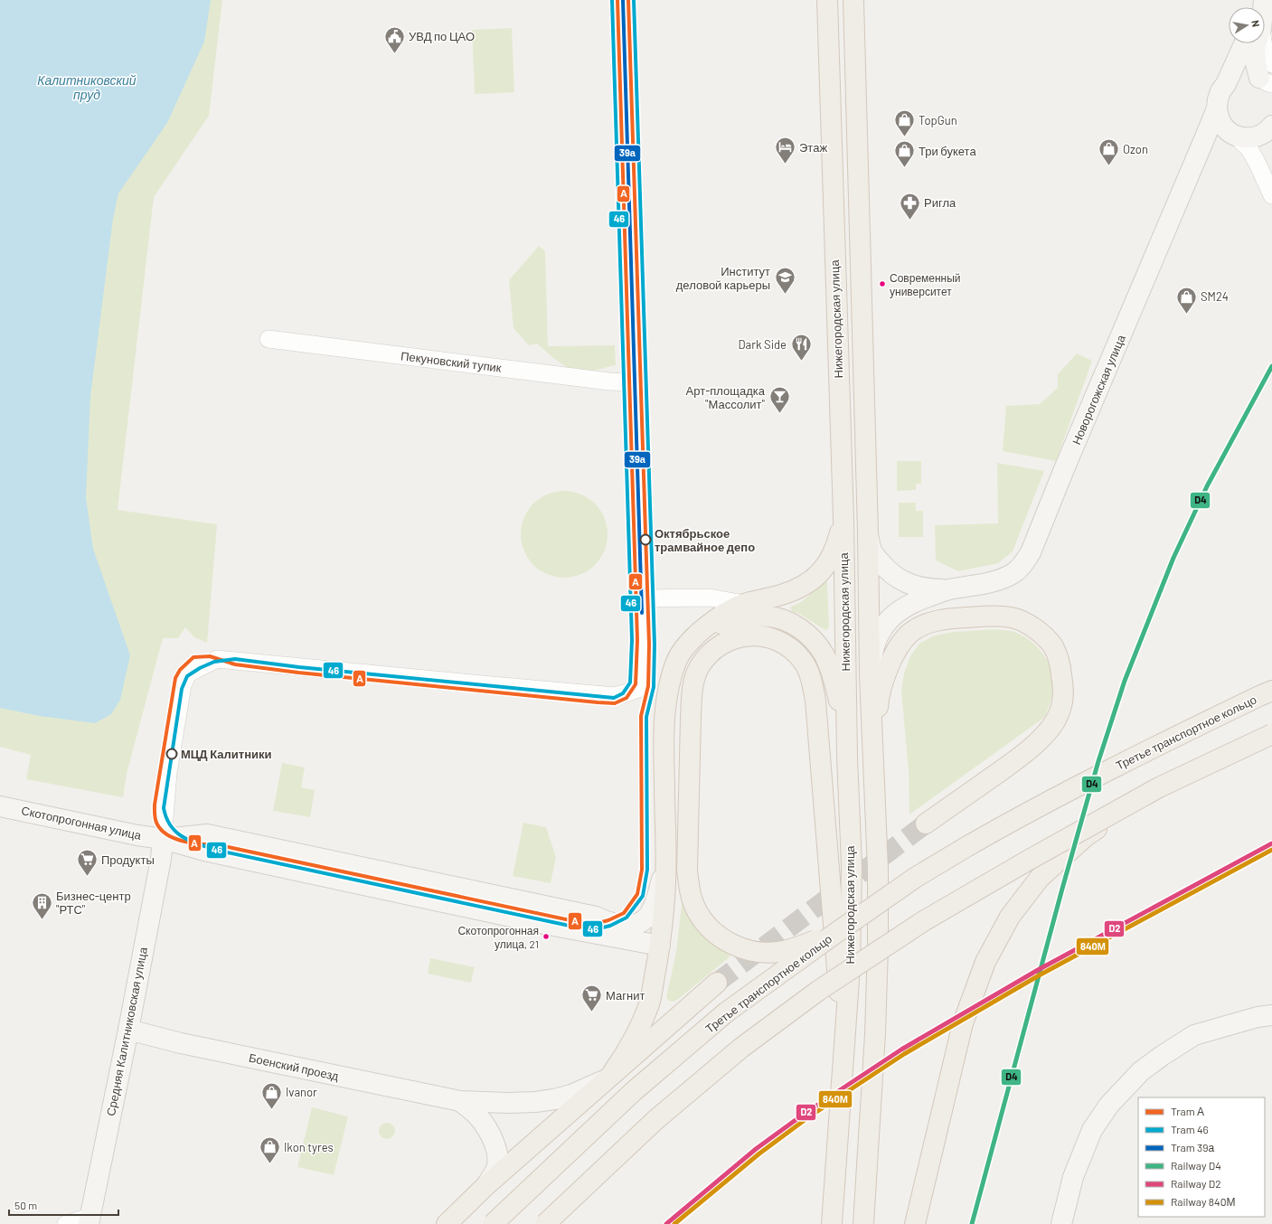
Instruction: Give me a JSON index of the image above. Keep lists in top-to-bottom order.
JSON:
{
  "streets": {
    "main road": ["Нижегородская улица", "Третье транспортное кольцо"],
    "street": [
      "Пекуновский тупик",
      "Новорогожская улица",
      "Скотопрогонная улица",
      "Средняя Калитниковская улица",
      "Боенский проезд"
    ]
  },
  "crossings": [
    ["Скотопрогонная улица", "Средняя Калитниковская улица"],
    ["Средняя Калитниковская улица", "Боенский проезд"]
  ],
  "water": ["Калитниковский пруд"],
  "places": {
    "public building": ["УВД по ЦАО"],
    "shop": [
      "TopGun",
      "Ozon",
      "Три букета",
      "SM24",
      "Ivanor",
      "Ikon tyres"
    ],
    "hotel": ["Этаж"],
    "pharmacy": ["Ригла"],
    "other": [
      "Современный университет",
      "Октябрьское трамвайное депо",
      "МЦД Калитники",
      "Скотопрогонная улица, 21"
    ],
    "school or university": ["Институт деловой карьеры"],
    "restaurant": ["Dark Side"],
    "bar": ["Арт-площадка \"Массолит\""],
    "supermarket": ["Продукты", "Магнит"],
    "building": ["Бизнес-центр \"РТС\""]
  },
  "lines": [
    "tram line А",
    "tram line 46",
    "tram line 39а",
    "rail line D4",
    "rail line D2",
    "rail line 840М"
  ],
  "legend": [
    "Tram А",
    "Tram 46",
    "Tram 39а",
    "Railway D4",
    "Railway D2",
    "Railway 840М"
  ],
  "scale_bar": "50 m",
  "north": "right"
}
